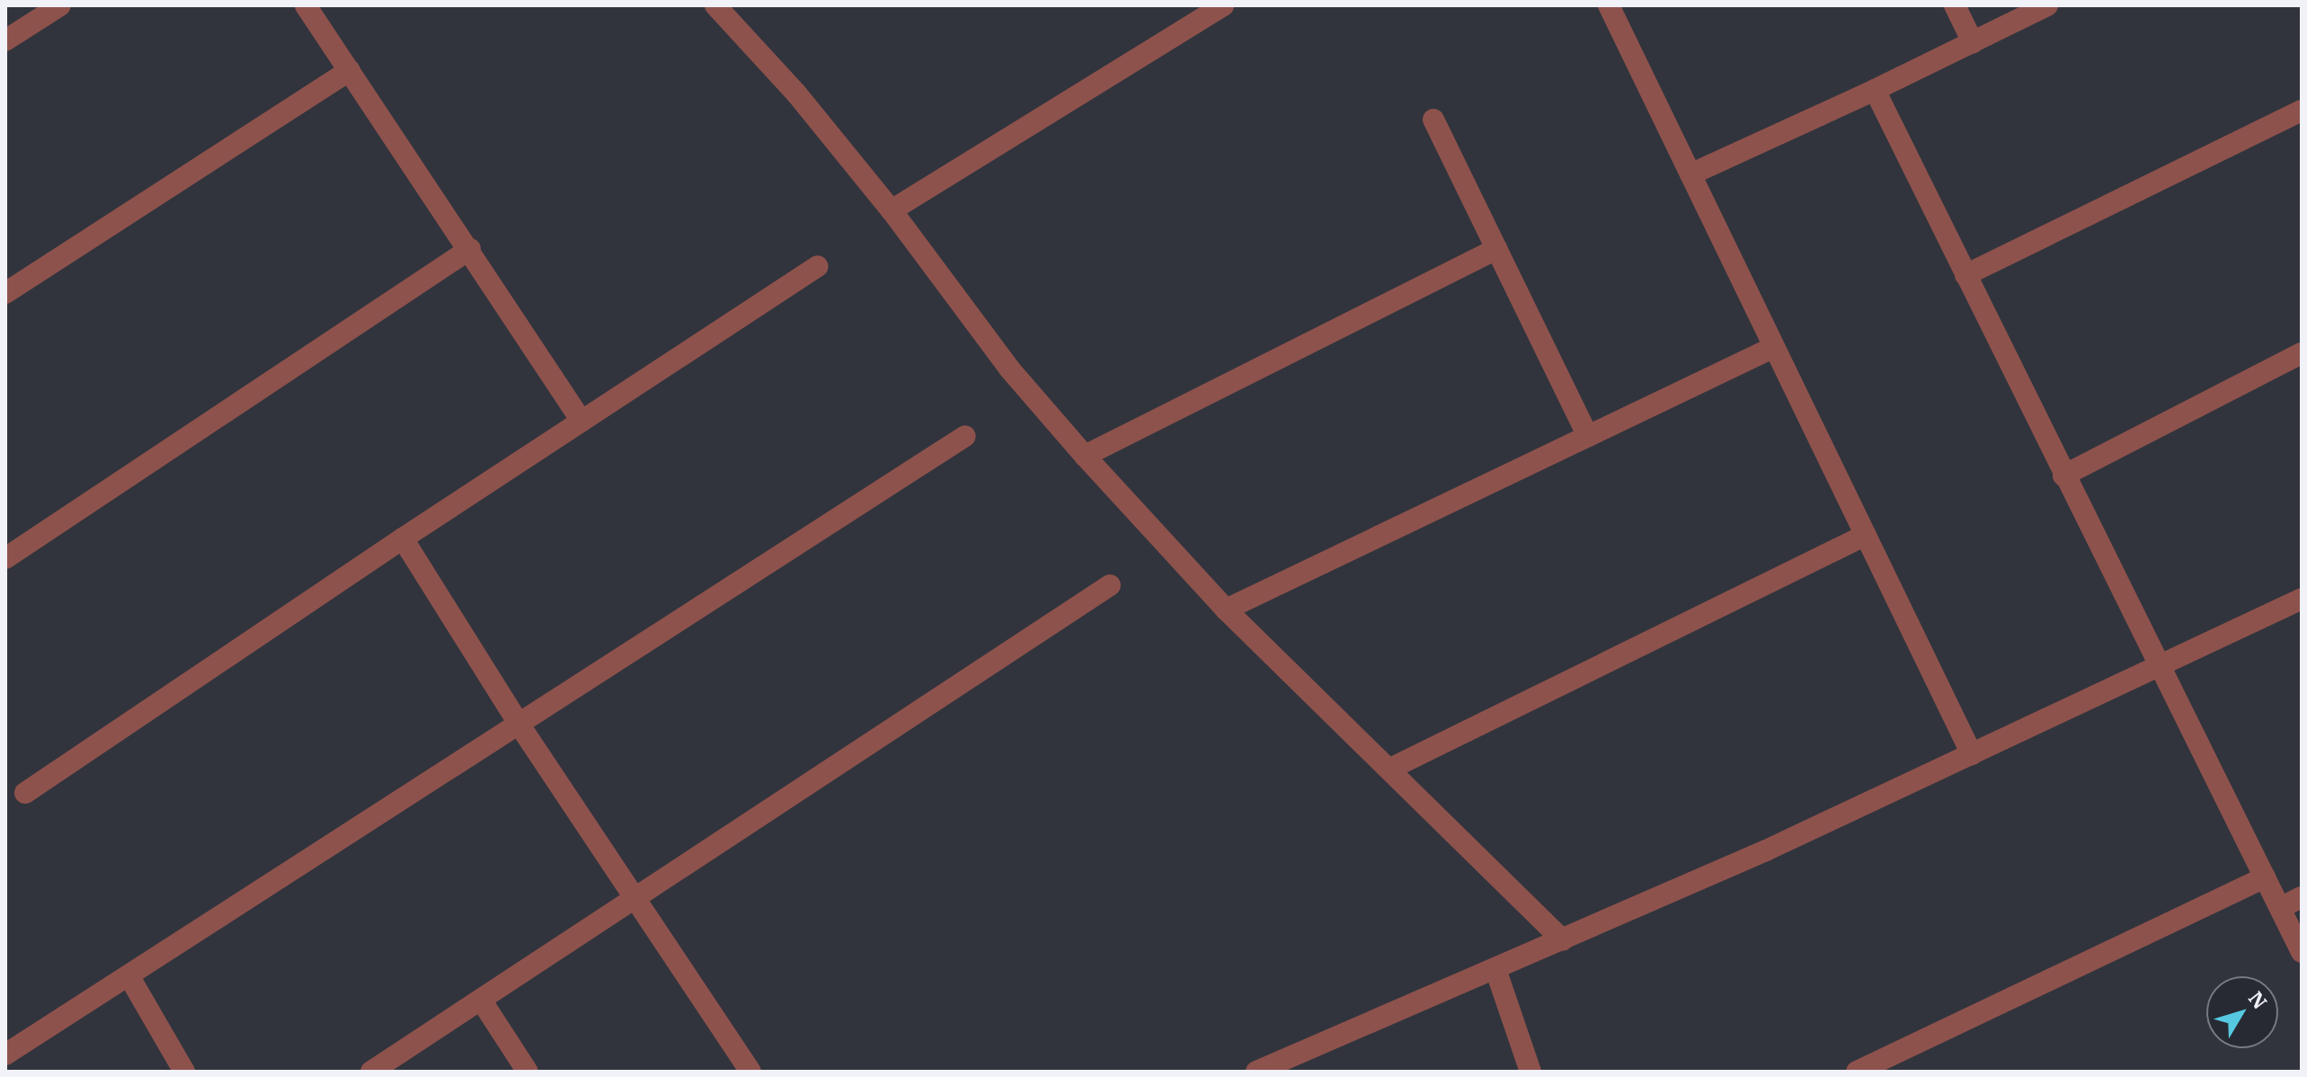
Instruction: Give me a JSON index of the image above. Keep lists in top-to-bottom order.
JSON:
{
  "north": "top right"
}
